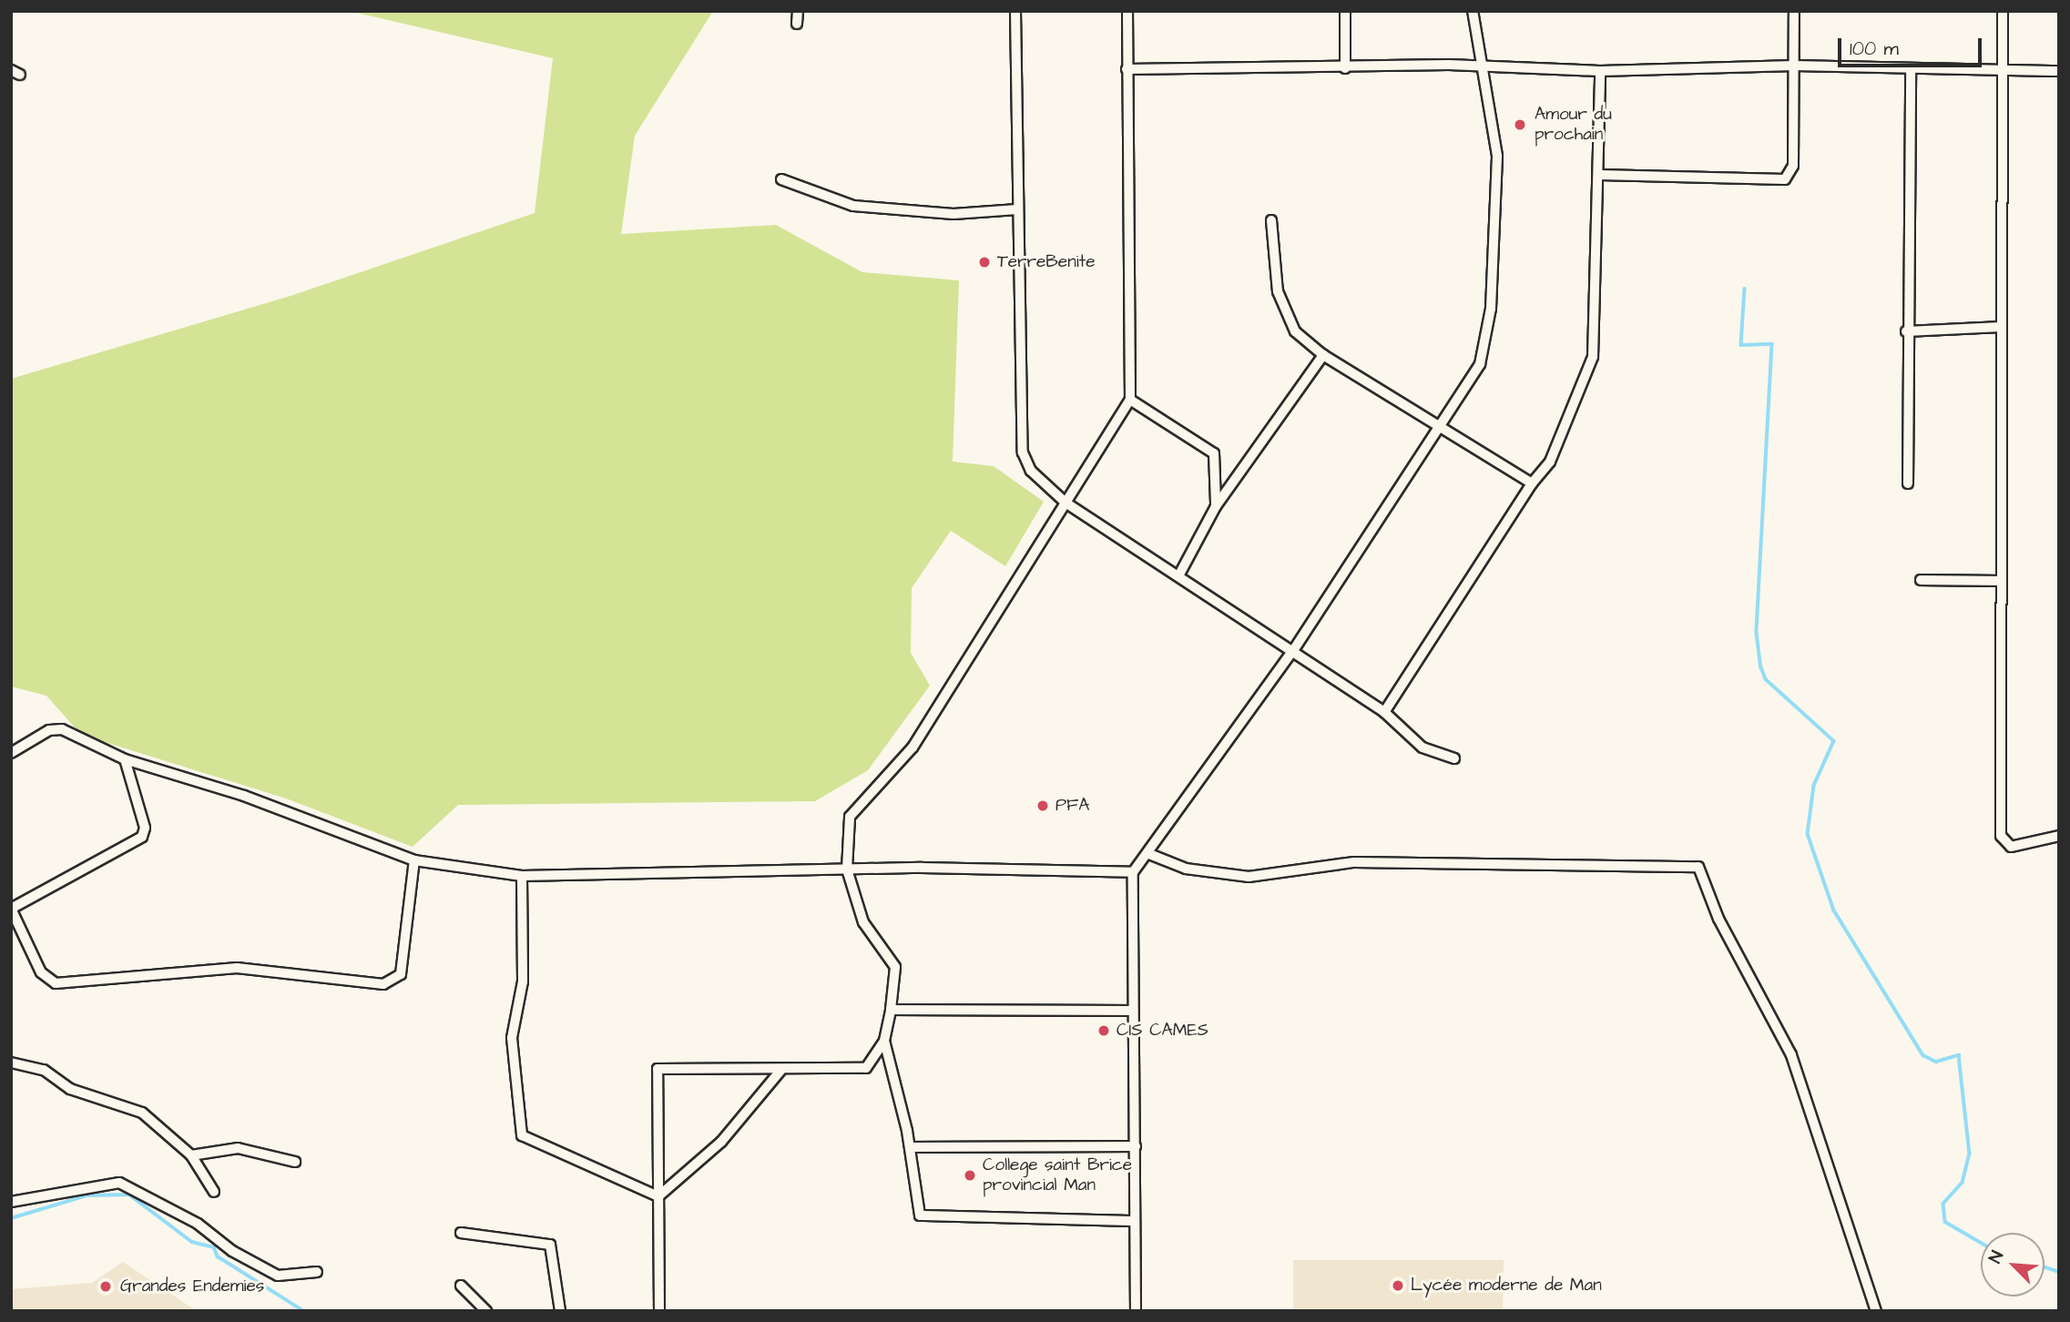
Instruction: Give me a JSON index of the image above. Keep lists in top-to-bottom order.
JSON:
{
  "places": [
    "Amour du prochain",
    "TerreBenite",
    "PFA",
    "CIS CAMES",
    "College saint Brice provincial Man",
    "Lycée moderne de Man",
    "Grandes Endemies"
  ],
  "scale_bar": "100 m",
  "north": "top left"
}
